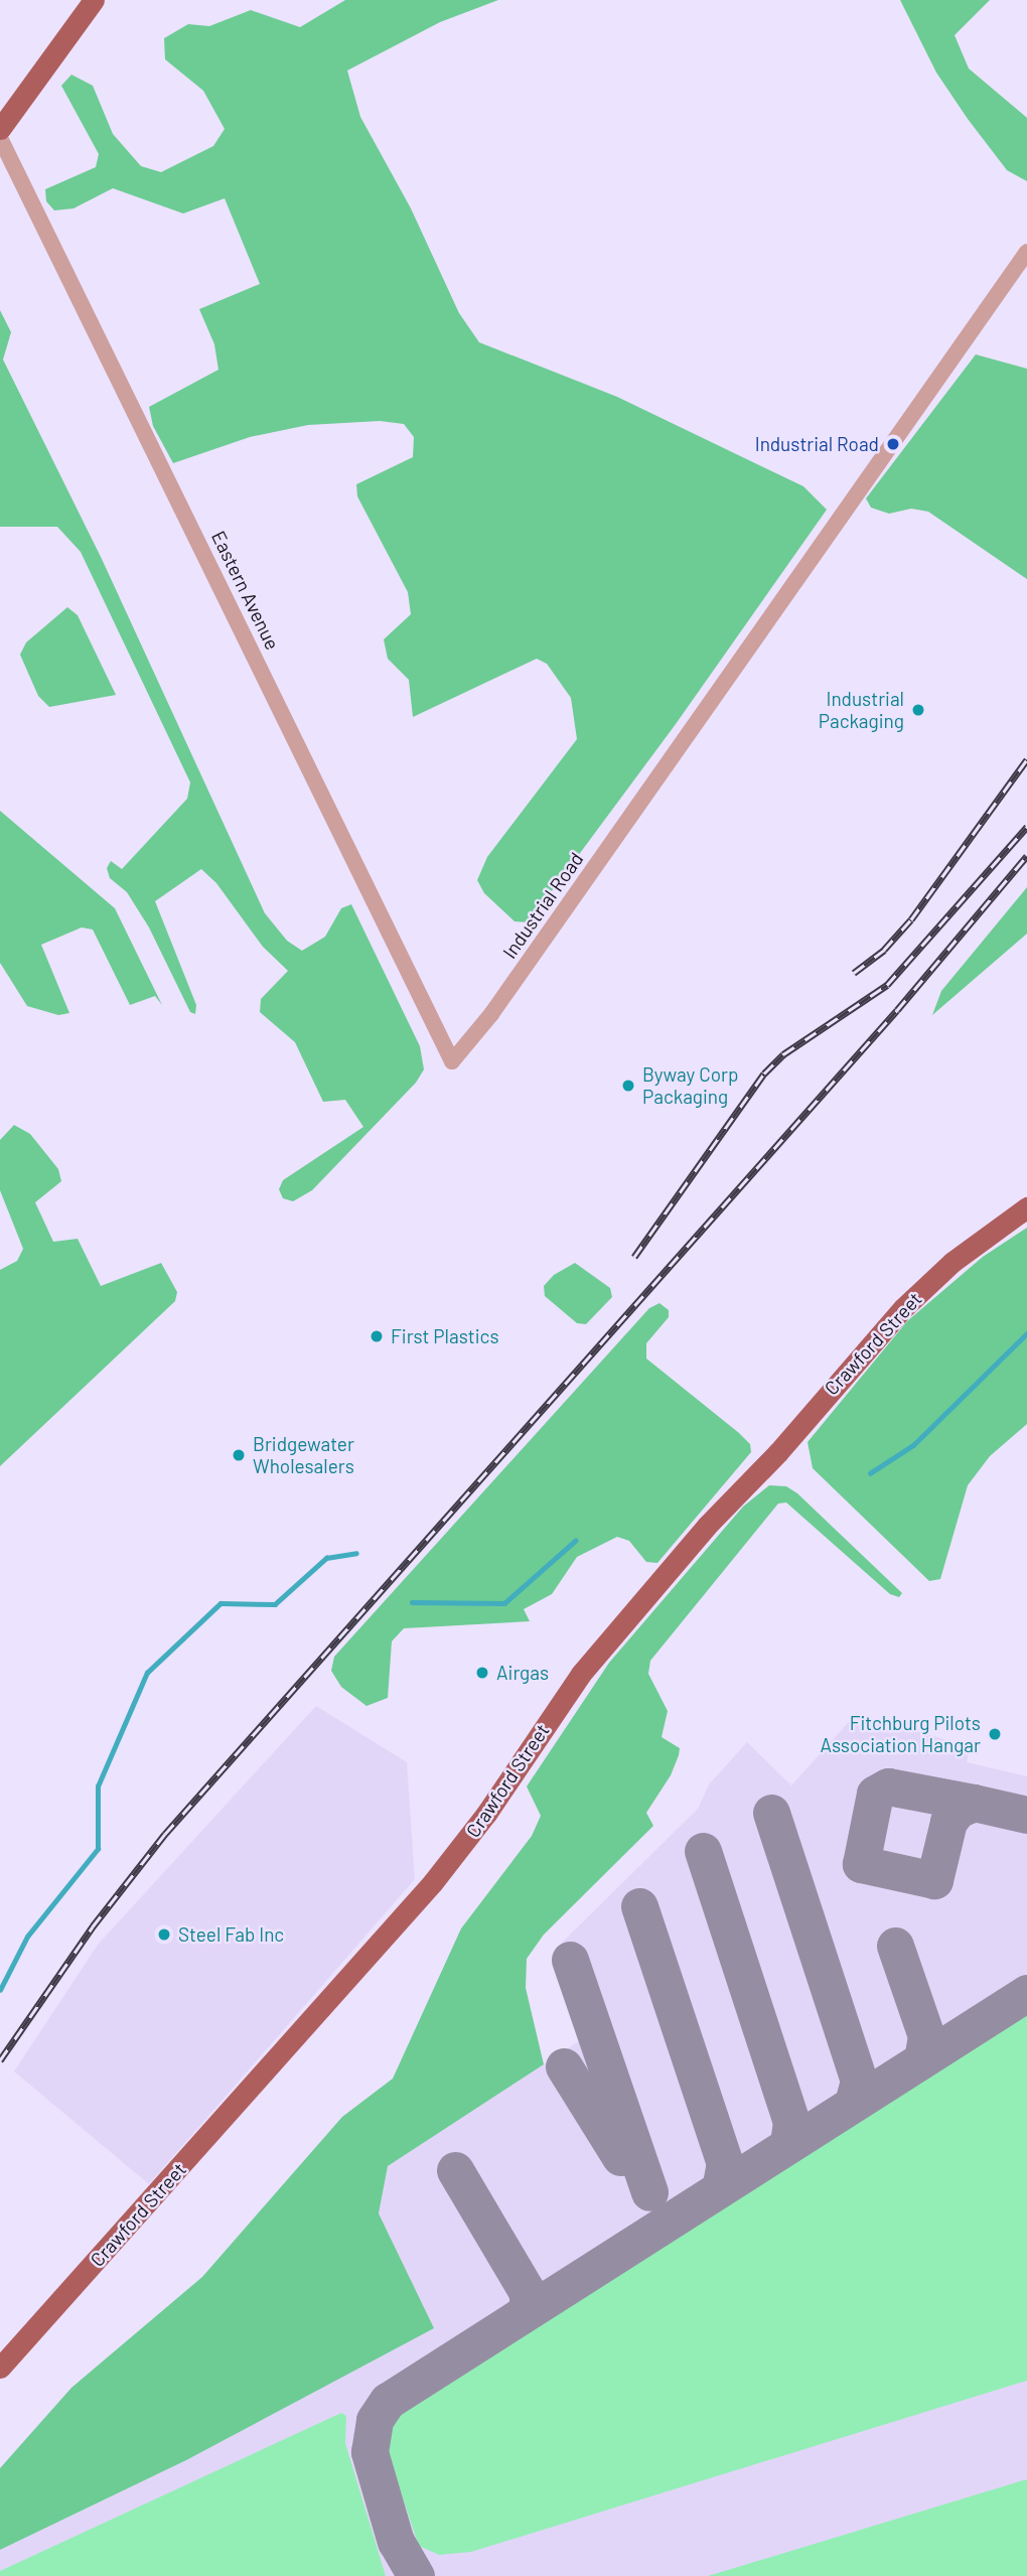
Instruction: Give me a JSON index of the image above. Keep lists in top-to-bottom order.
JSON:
{
  "streets": {
    "main road": ["Crawford Street"],
    "street": ["Eastern Avenue", "Industrial Road"]
  },
  "crossings": [
    ["Eastern Avenue", "Industrial Road"]
  ],
  "places": [
    "Industrial Road",
    "Industrial Packaging",
    "Byway Corp Packaging",
    "First Plastics",
    "Bridgewater Wholesalers",
    "Airgas",
    "Fitchburg Pilots Association Hangar",
    "Steel Fab Inc"
  ]
}
